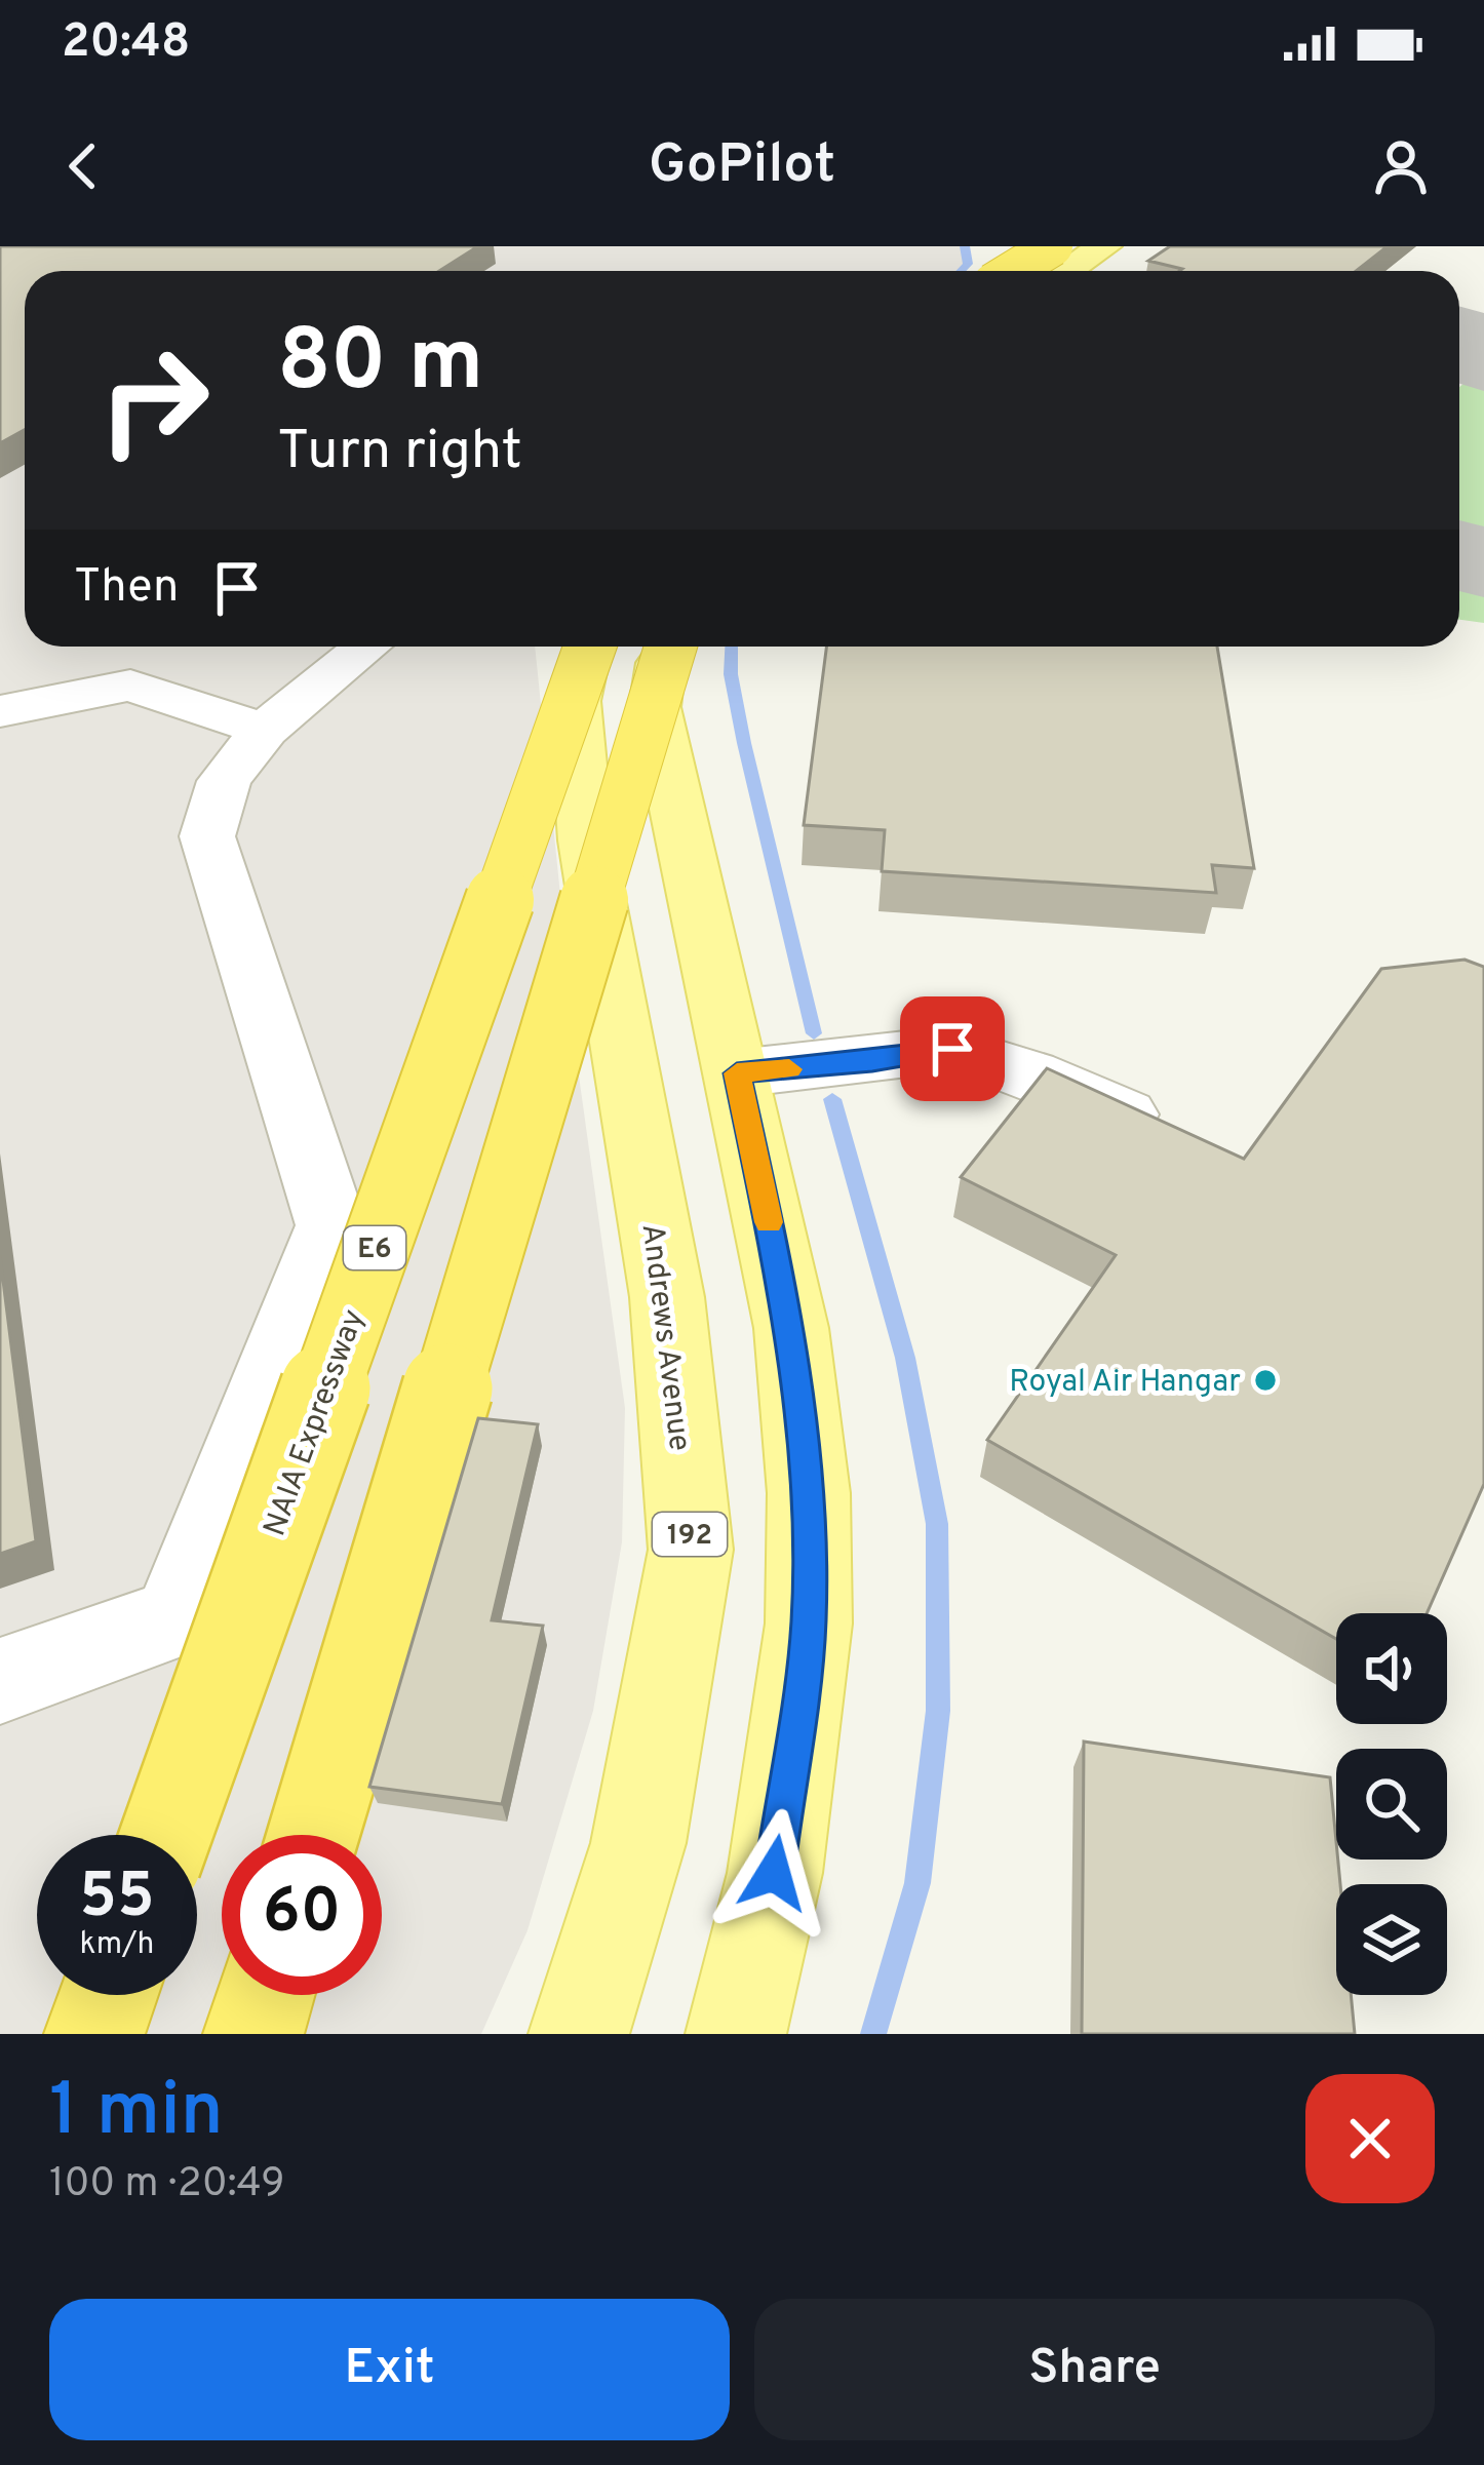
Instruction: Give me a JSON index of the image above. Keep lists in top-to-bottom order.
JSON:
{
  "streets": {
    "highway": ["E6", "NAIA Expressway"],
    "main road": ["Andrews Avenue", "192"]
  },
  "places": ["Royal Air Hangar"],
  "page": {
    "status": "20:48",
    "header": "GoPilot",
    "turn": ["80 m", "Turn right"],
    "then": "Then",
    "speed": "55 km/h",
    "limit": "60",
    "heading": ["1 min", "100 m · 20:49"],
    "buttons": ["Exit", "Share"]
  }
}
